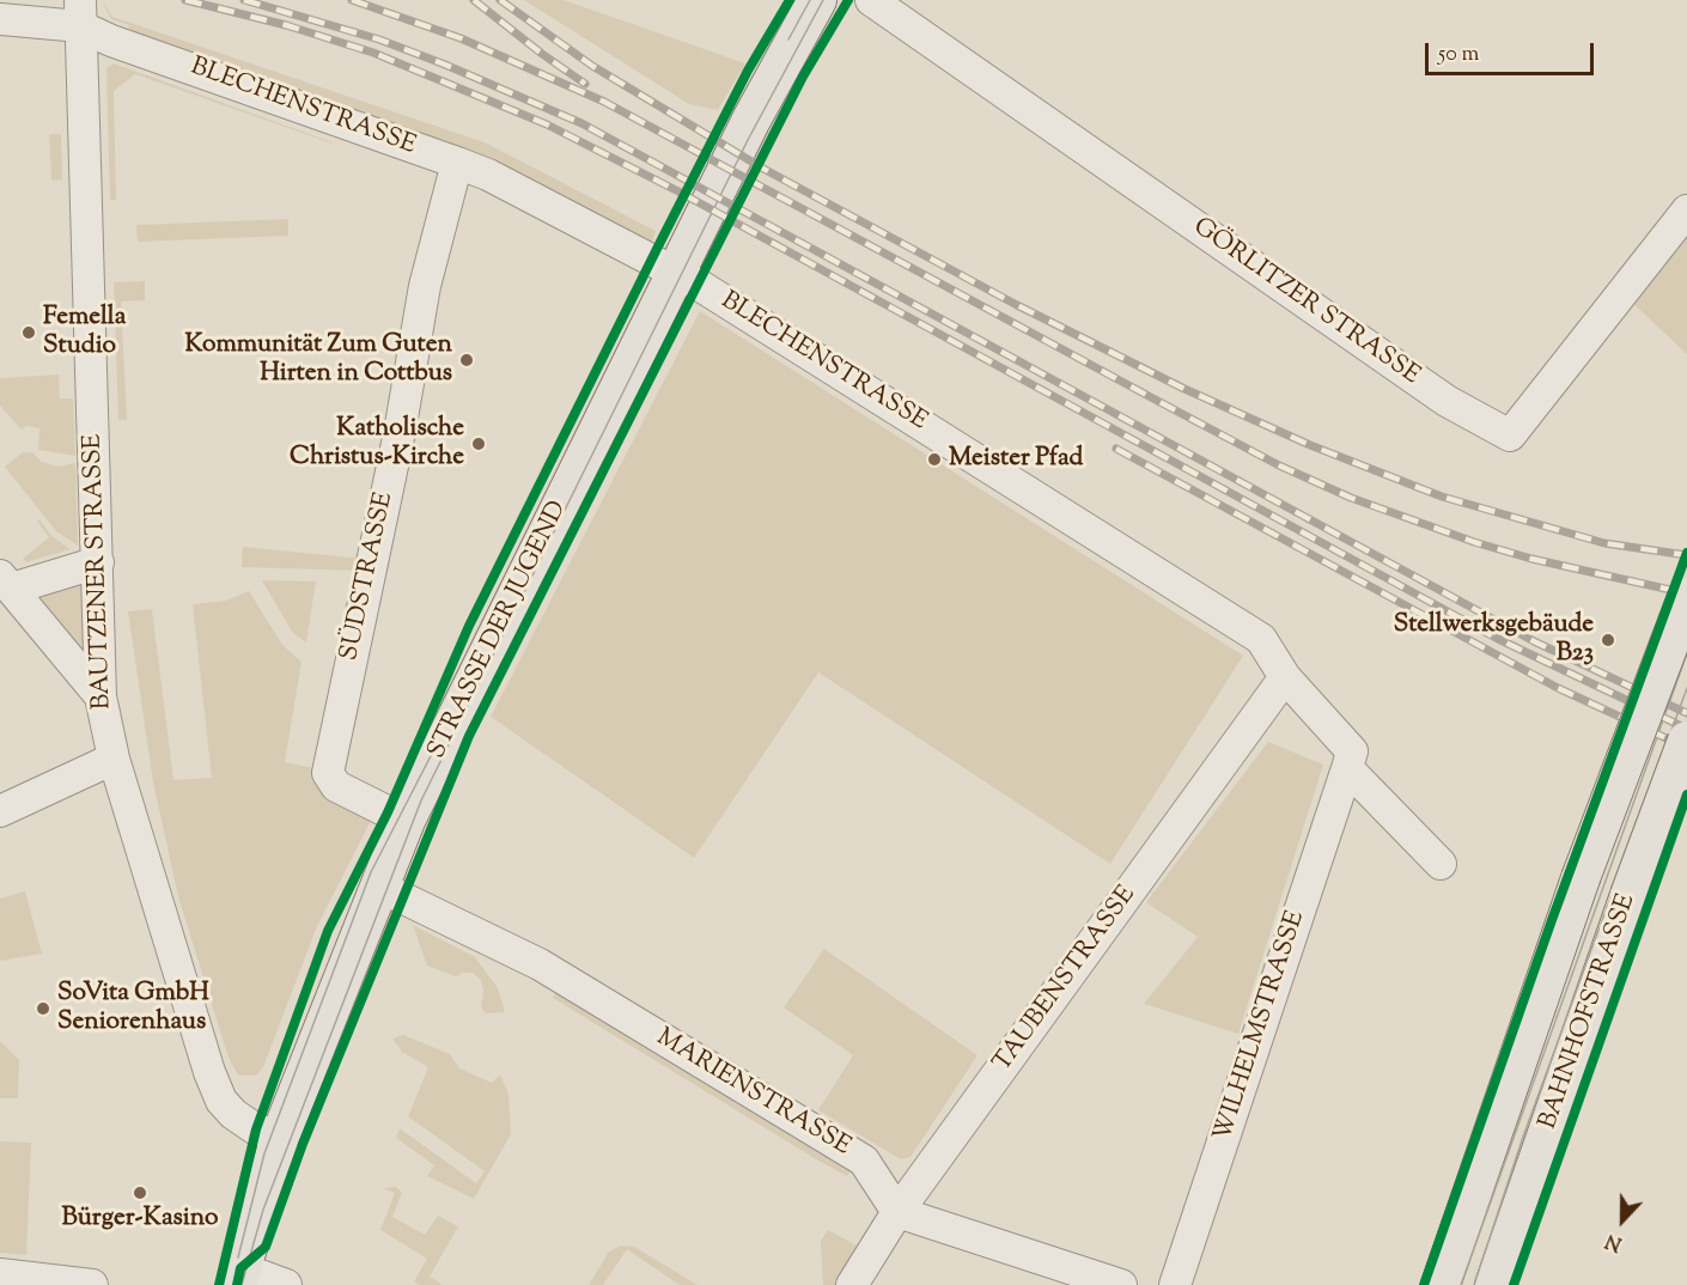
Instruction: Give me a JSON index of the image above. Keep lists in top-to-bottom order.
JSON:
{
  "streets": {
    "main road": ["STRASSE DER JUGEND", "BAHNHOFSTRASSE"],
    "street": [
      "BLECHENSTRASSE",
      "GÖRLITZER STRASSE",
      "BAUTZENER STRASSE",
      "SÜDSTRASSE",
      "TAUBENSTRASSE",
      "WILHELMSTRASSE",
      "MARIENSTRASSE"
    ]
  },
  "crossings": [
    ["BLECHENSTRASSE", "BAUTZENER STRASSE"],
    ["BLECHENSTRASSE", "SÜDSTRASSE"],
    ["BLECHENSTRASSE", "STRASSE DER JUGEND"],
    ["BLECHENSTRASSE", "TAUBENSTRASSE"],
    ["BLECHENSTRASSE", "WILHELMSTRASSE"],
    ["BAUTZENER STRASSE", "STRASSE DER JUGEND"],
    ["SÜDSTRASSE", "STRASSE DER JUGEND"],
    ["STRASSE DER JUGEND", "MARIENSTRASSE"],
    ["TAUBENSTRASSE", "MARIENSTRASSE"]
  ],
  "places": [
    "Femella Studio",
    "Kommunität Zum Guten Hirten in Cottbus",
    "Katholische Christus-Kirche",
    "Meister Pfad",
    "Stellwerksgebäude B23",
    "SoVita GmbH Seniorenhaus",
    "Bürger-Kasino"
  ],
  "scale_bar": "50 m",
  "north": "bottom"
}
